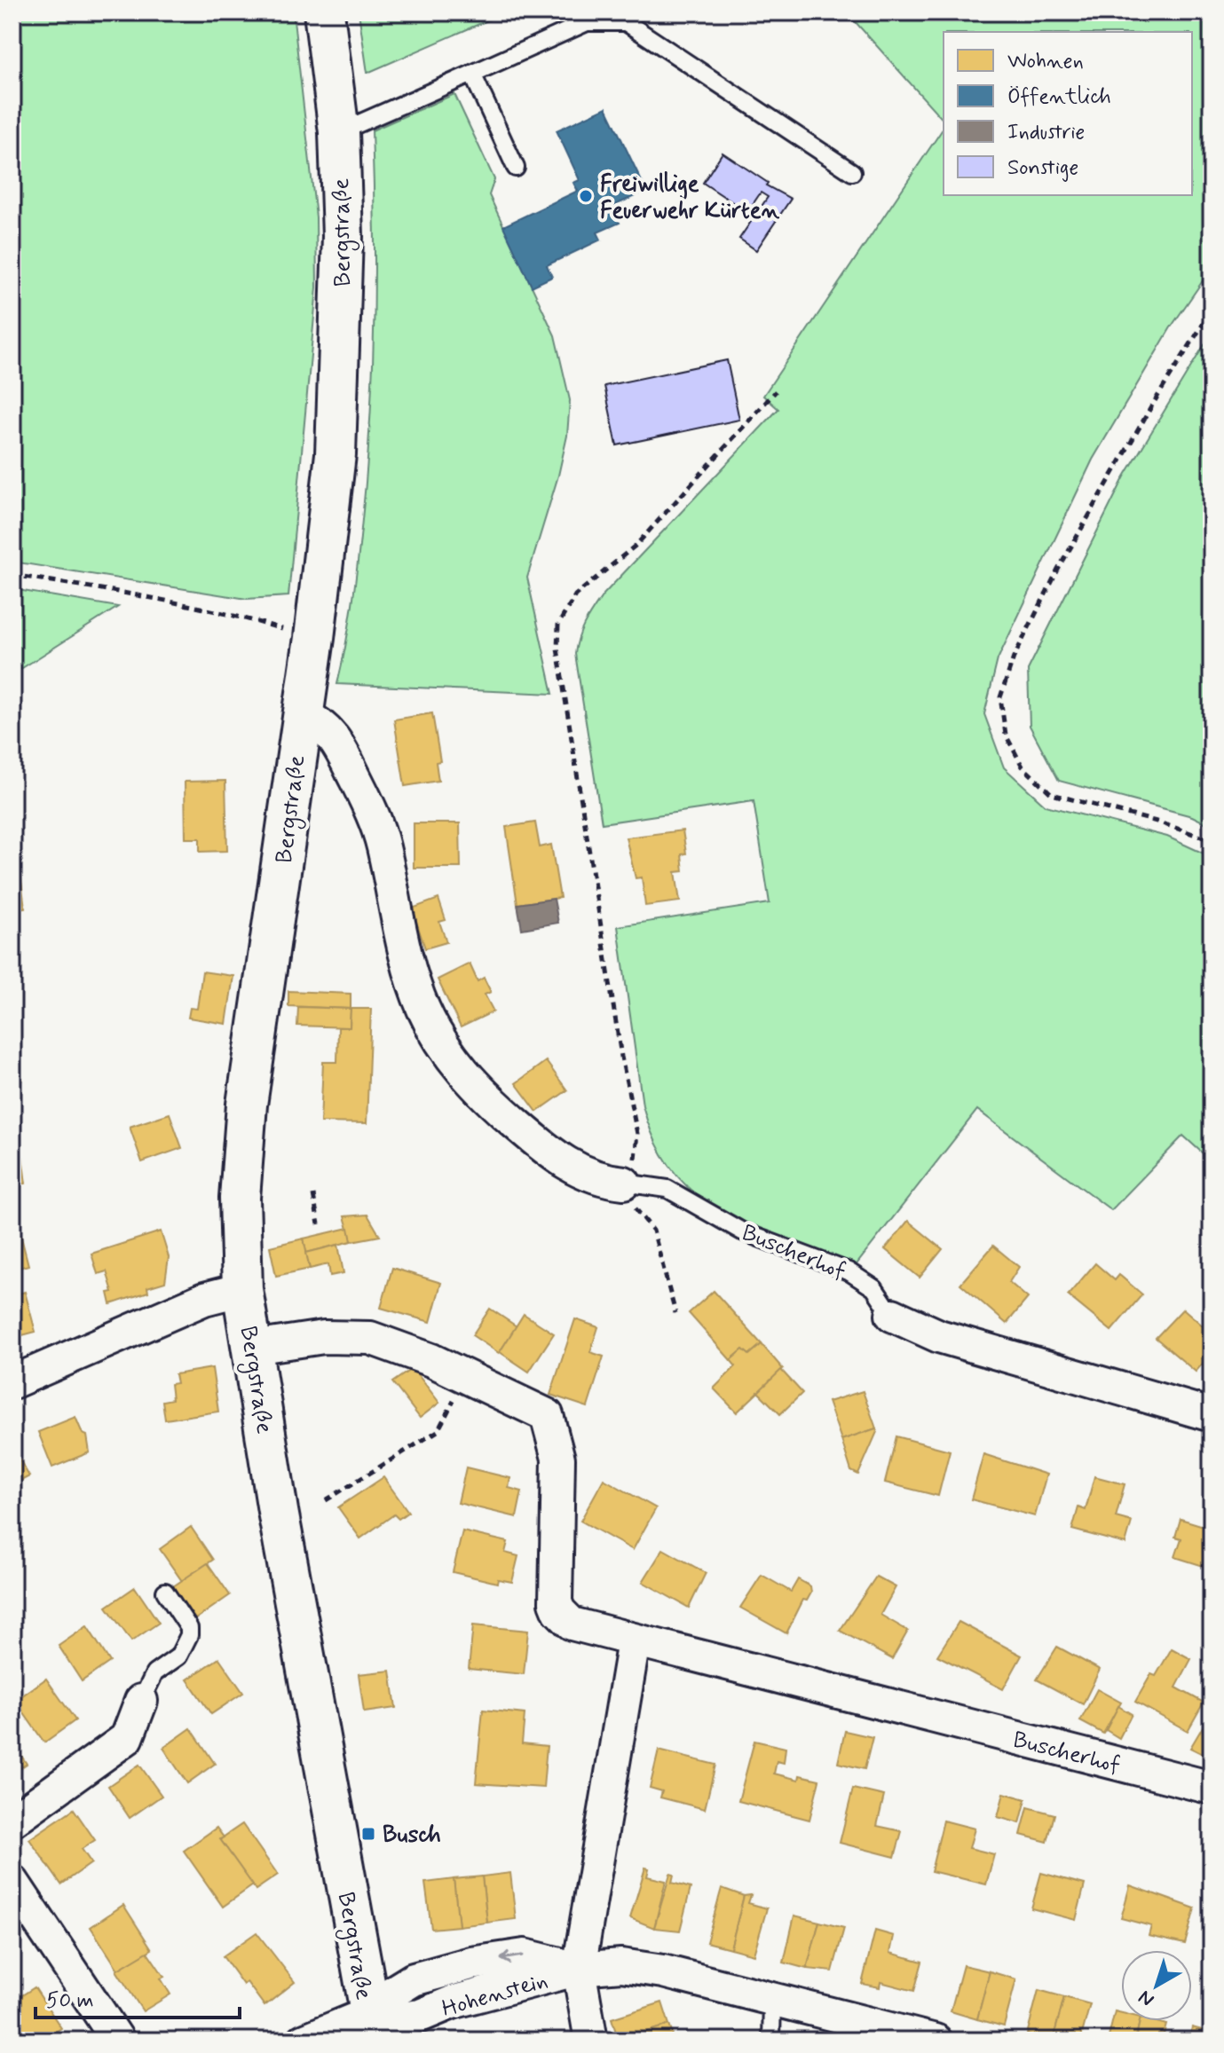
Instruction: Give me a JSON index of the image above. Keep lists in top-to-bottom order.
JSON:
{
  "streets": {
    "main road": ["Bergstraße"],
    "street": ["Buscherhof", "Hohenstein"]
  },
  "crossings": [
    ["Bergstraße", "Buscherhof"],
    ["Bergstraße", "Hohenstein"]
  ],
  "places": {
    "other": ["Freiwillige Feuerwehr Kürten"],
    "transit": ["Busch"]
  },
  "legend": [
    "Wohnen",
    "Öffentlich",
    "Industrie",
    "Sonstige"
  ],
  "scale_bar": "50 m",
  "north": "bottom left"
}
